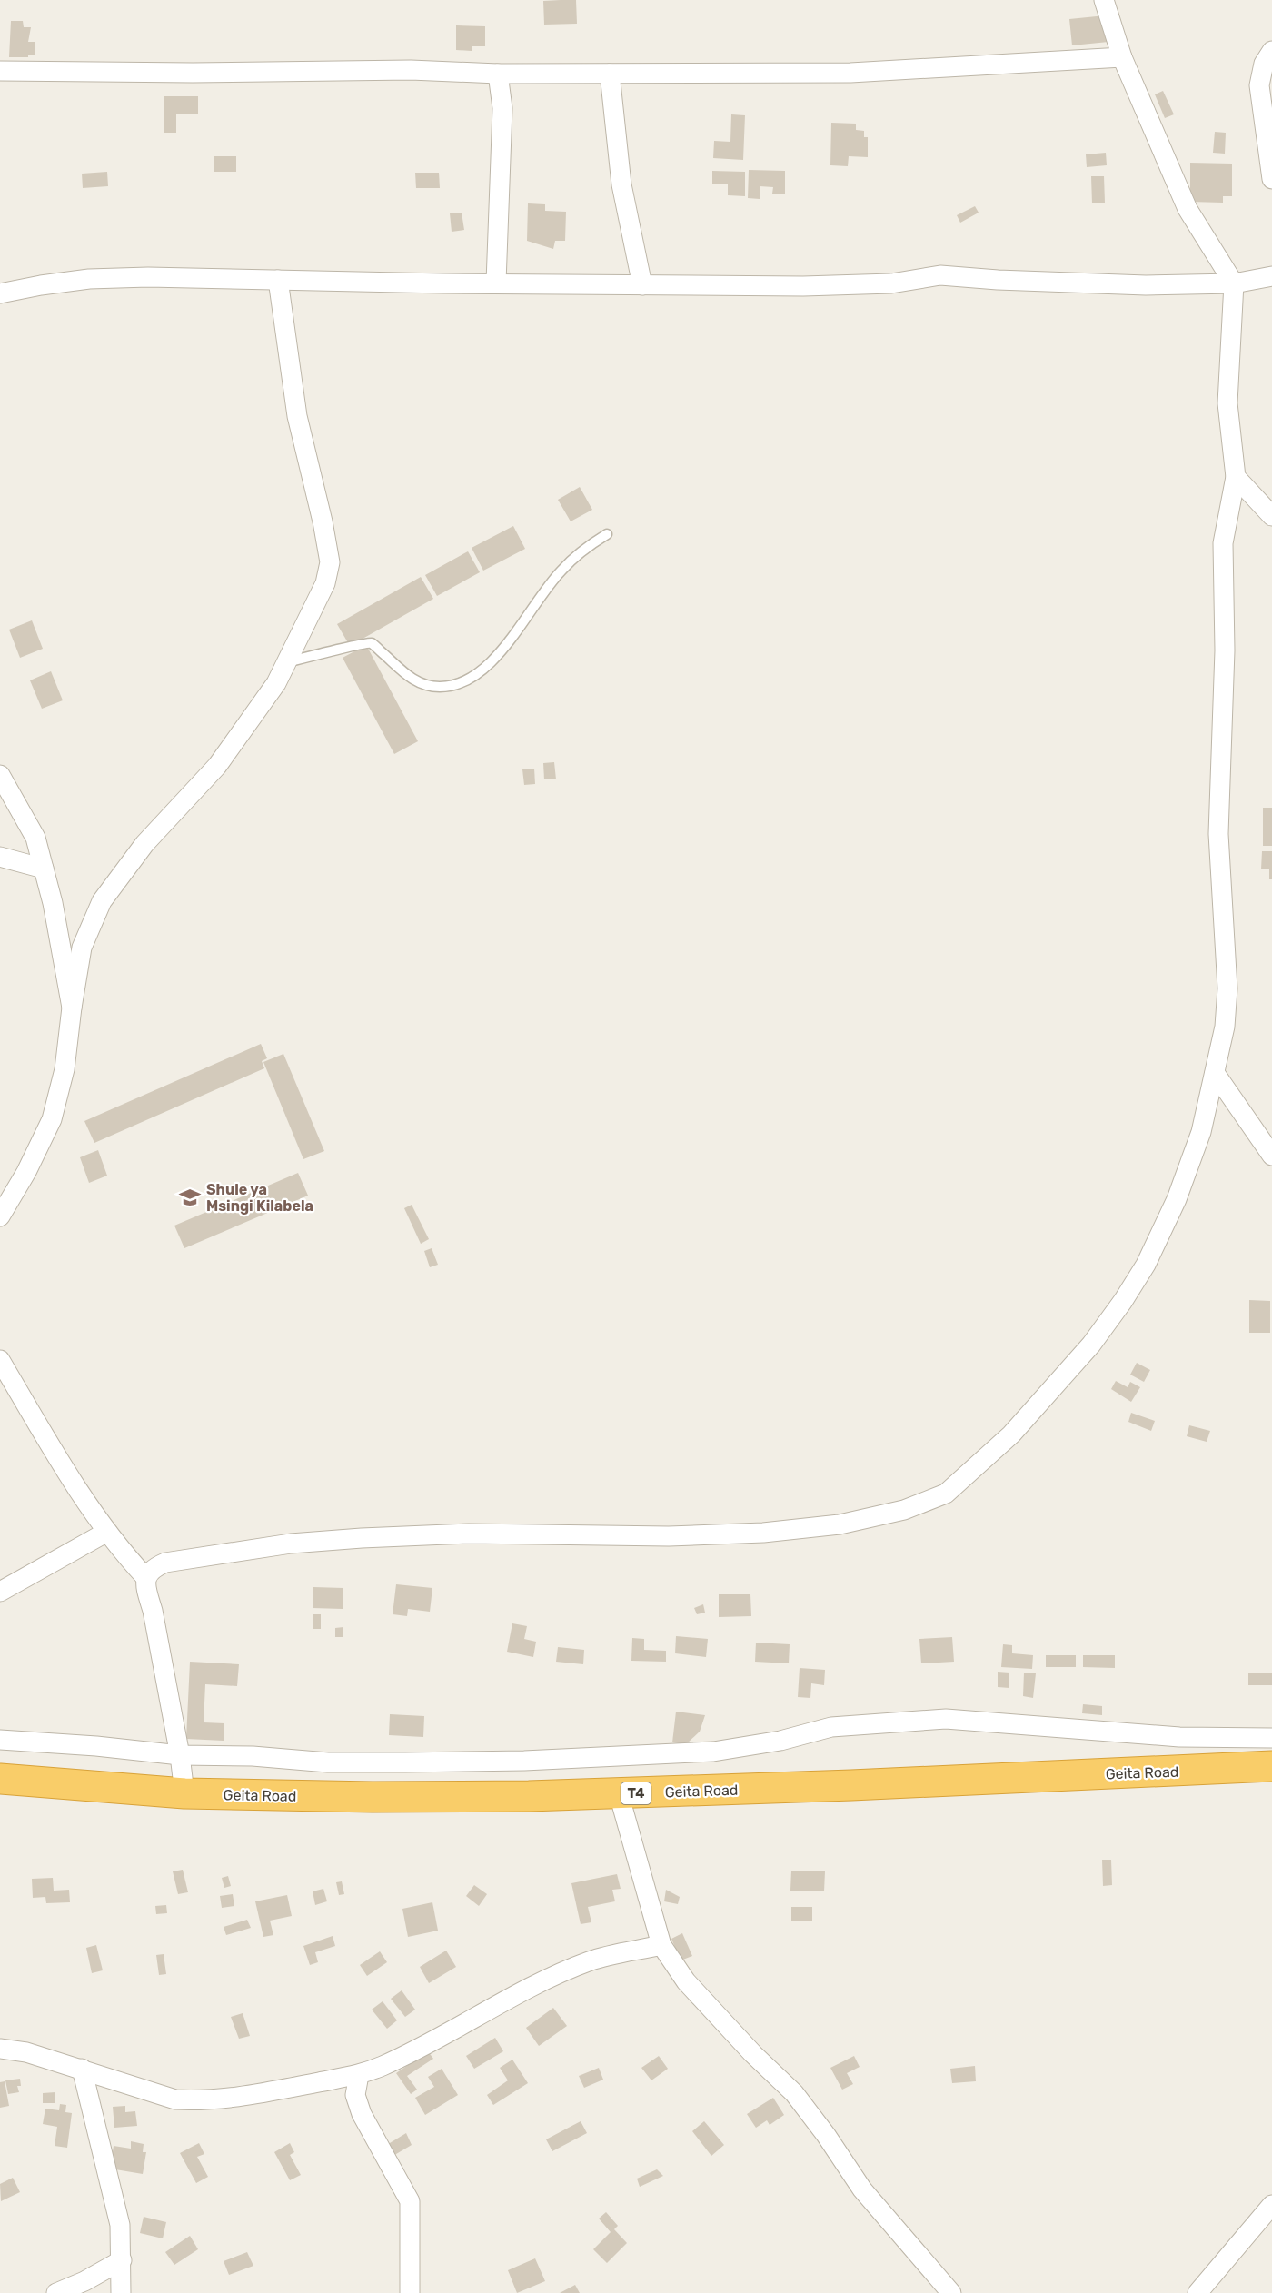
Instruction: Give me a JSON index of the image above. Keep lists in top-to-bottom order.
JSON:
{
  "streets": {
    "highway": ["Geita Road", "T4"]
  },
  "places": {
    "school or university": ["Shule ya Msingi Kilabela"]
  }
}
